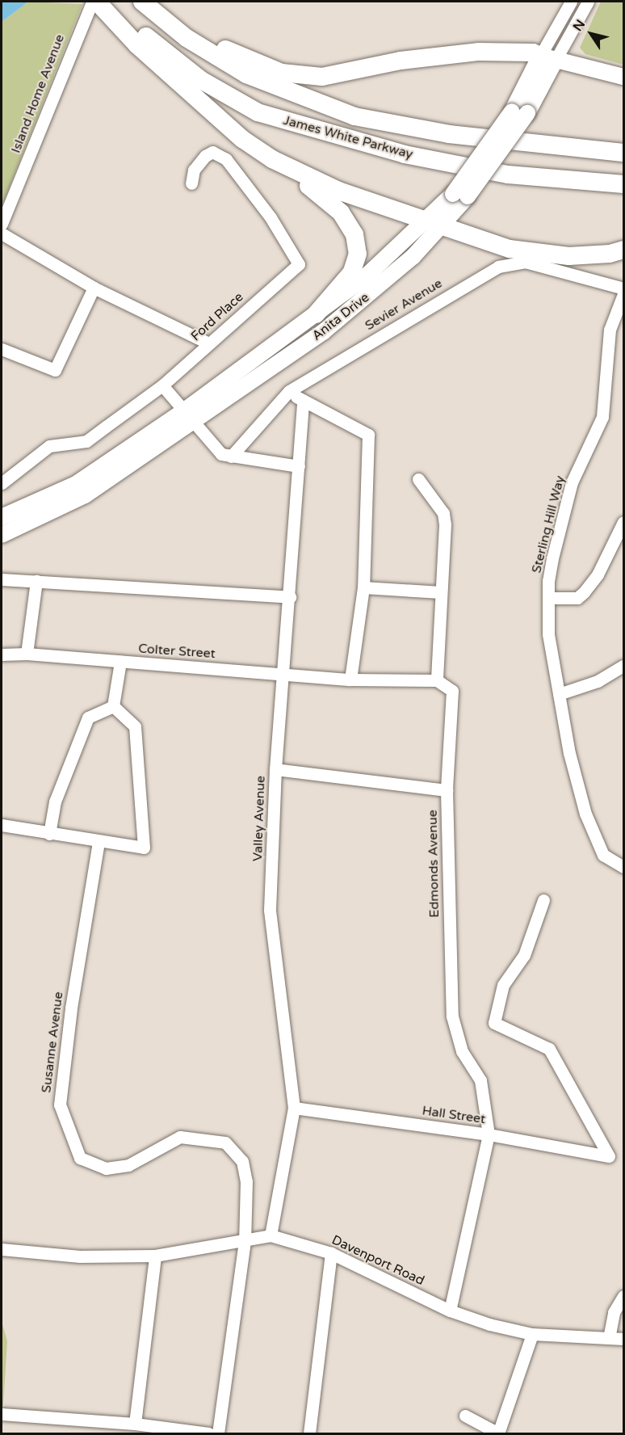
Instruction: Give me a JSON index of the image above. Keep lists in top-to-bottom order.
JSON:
{
  "streets": {
    "highway": ["James White Parkway"],
    "main road": ["Anita Drive"],
    "street": [
      "Island Home Avenue",
      "Sevier Avenue",
      "Ford Place",
      "Sterling Hill Way",
      "Colter Street",
      "Valley Avenue",
      "Edmonds Avenue",
      "Susanne Avenue",
      "Hall Street",
      "Davenport Road"
    ]
  },
  "crossings": [
    ["Colter Street", "Valley Avenue"],
    ["Colter Street", "Edmonds Avenue"],
    ["Valley Avenue", "Hall Street"],
    ["Valley Avenue", "Davenport Road"],
    ["Edmonds Avenue", "Hall Street"],
    ["Susanne Avenue", "Davenport Road"]
  ],
  "north": "top left"
}
